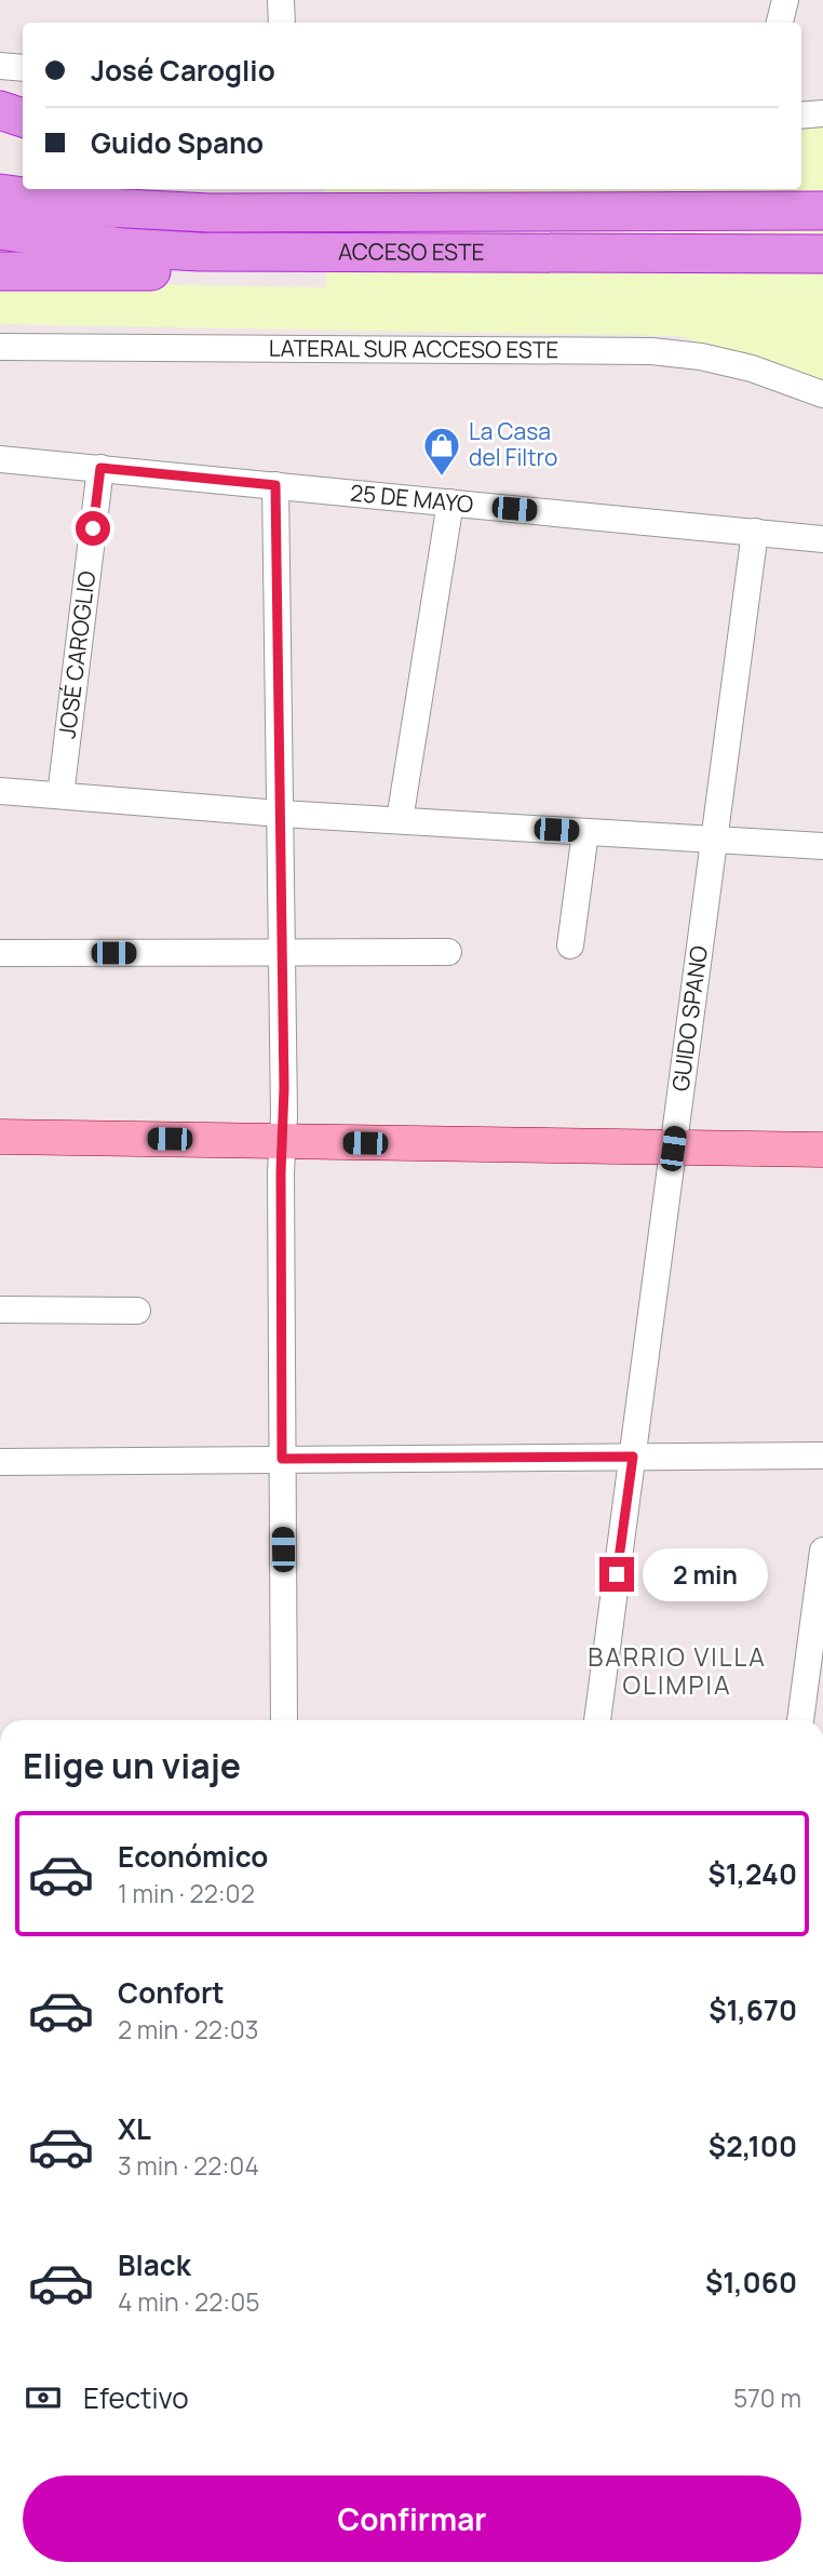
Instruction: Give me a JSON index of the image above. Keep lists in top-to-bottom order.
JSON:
{
  "streets": {
    "highway": ["ACCESO ESTE"],
    "street": [
      "LATERAL SUR ACCESO ESTE",
      "25 DE MAYO",
      "JOSÉ CAROGLIO",
      "GUIDO SPANO"
    ]
  },
  "crossings": [
    ["25 DE MAYO", "JOSÉ CAROGLIO"],
    ["25 DE MAYO", "GUIDO SPANO"]
  ],
  "districts": ["BARRIO VILLA OLIMPIA"],
  "places": {
    "shop": ["La Casa del Filtro"]
  },
  "page": {
    "banner": ["José Caroglio", "Guido Spano"],
    "bubble": "2 min",
    "heading": "Elige un viaje",
    "list": [
      {
        "name": "Económico",
        "note": "1 min · 22:02",
        "value": "$1,240"
      },
      {
        "name": "Confort",
        "note": "2 min · 22:03",
        "value": "$1,670"
      },
      {
        "name": "XL",
        "note": "3 min · 22:04",
        "value": "$2,100"
      },
      {
        "name": "Black",
        "note": "4 min · 22:05",
        "value": "$1,060"
      }
    ],
    "pay": ["Efectivo", "570 m"],
    "buttons": "Confirmar"
  }
}
